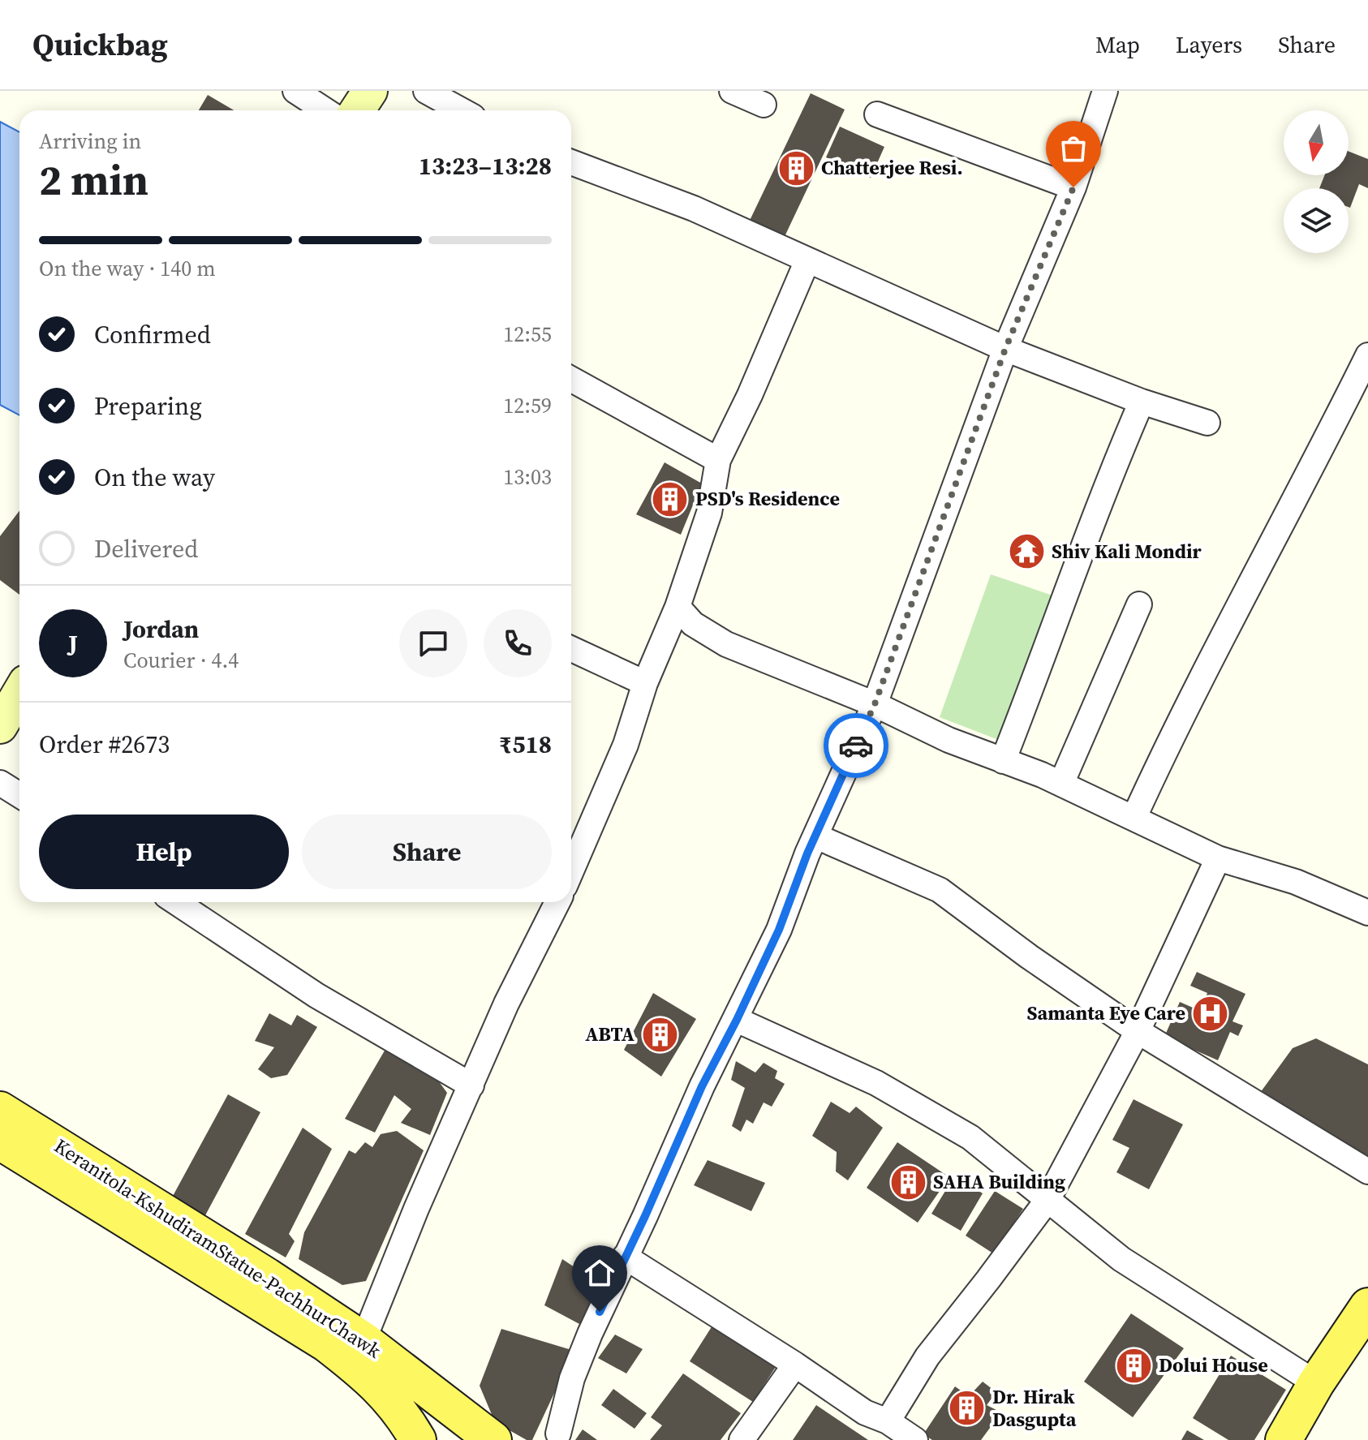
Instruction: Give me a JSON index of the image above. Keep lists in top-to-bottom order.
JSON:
{
  "streets": {
    "main road": ["Keranitola-KshudiramStatue-PachhurChawk"]
  },
  "places": {
    "building": [
      "Chatterjee Resi.",
      "PSD's Residence",
      "ABTA",
      "SAHA Building",
      "Dolui House",
      "Dr. Hirak Dasgupta"
    ],
    "temple": ["Shiv Kali Mondir"],
    "hospital": ["Samanta Eye Care"]
  },
  "north": "bottom",
  "page": {
    "header": "Quickbag",
    "nav": ["Map", "Layers", "Share"],
    "heading": ["2 min", "Arriving in", "13:23–13:28"],
    "panel": [
      "Jordan",
      "Courier · 4.4",
      "Order #2673",
      "₹518"
    ],
    "bar": "On the way · 140 m",
    "list": [
      ["Confirmed", "12:55"],
      ["Preparing", "12:59"],
      ["On the way", "13:03"],
      "Delivered"
    ],
    "round": "J",
    "buttons": ["Help", "Share"]
  }
}
